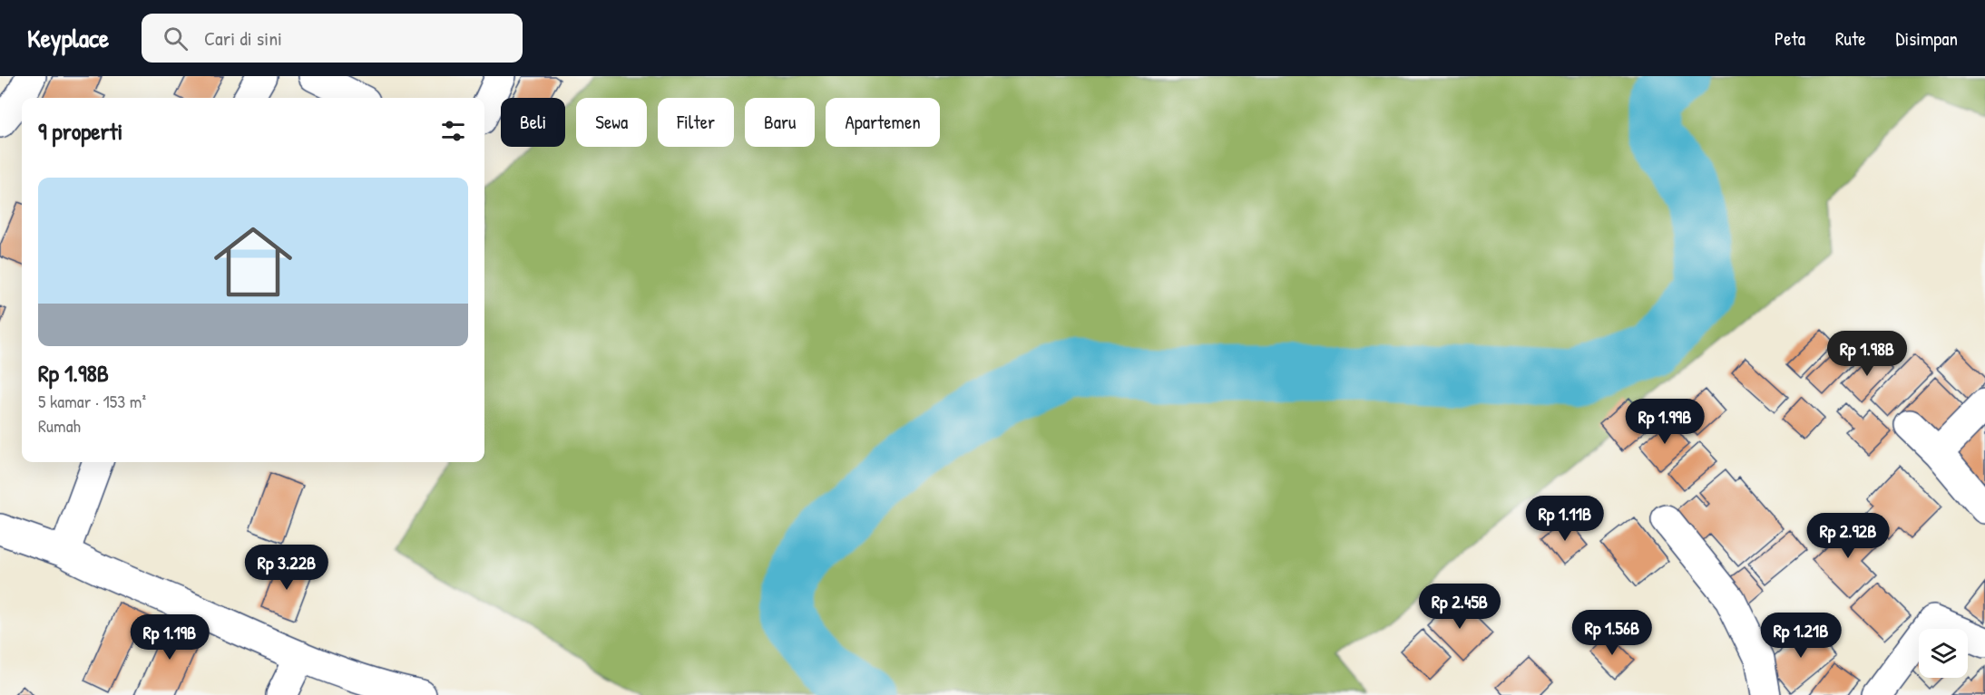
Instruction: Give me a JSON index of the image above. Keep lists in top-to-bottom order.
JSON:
{
  "page": {
    "header": "Keyplace",
    "search": "Cari di sini",
    "nav": ["Peta", "Rute", "Disimpan"],
    "chip": [
      "Beli",
      "Sewa",
      "Filter",
      "Baru",
      "Apartemen"
    ],
    "heading": "9 properti",
    "list": [
      {
        "name": "Rp 1.98B",
        "note": "5 kamar · 153 m² · Rumah"
      }
    ],
    "price": [
      "Rp 1.98B",
      "Rp 1.99B",
      "Rp 1.11B",
      "Rp 2.92B",
      "Rp 3.22B",
      "Rp 2.45B",
      "Rp 1.56B",
      "Rp 1.21B",
      "Rp 1.19B"
    ]
  }
}
